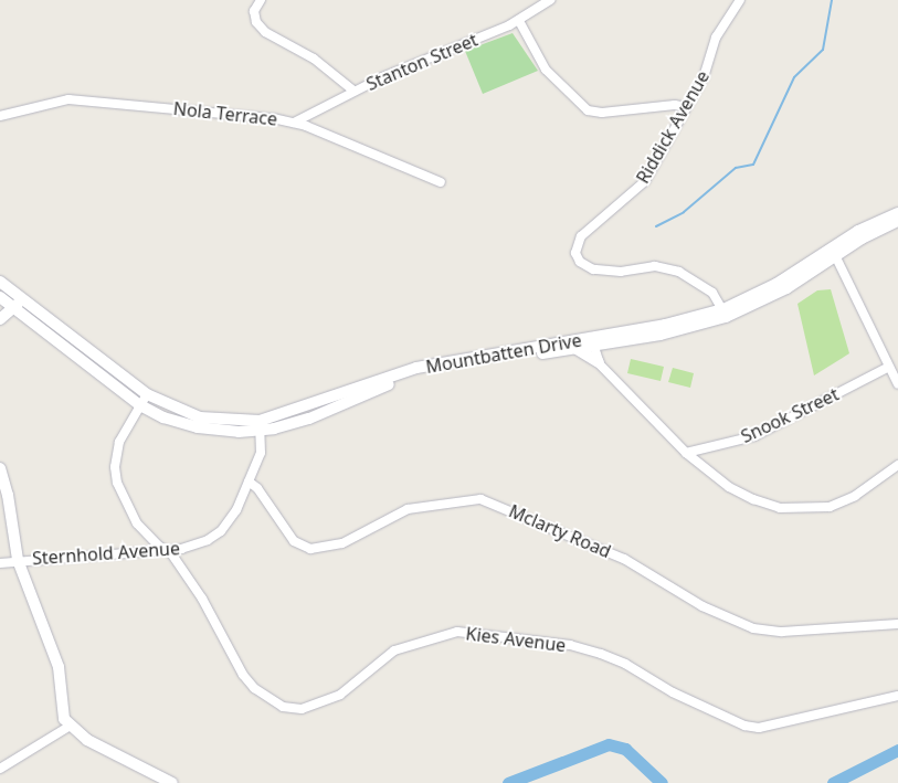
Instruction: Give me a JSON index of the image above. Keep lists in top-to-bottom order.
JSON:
{
  "streets": {
    "main road": ["Mountbatten Drive"],
    "street": [
      "Stanton Street",
      "Nola Terrace",
      "Riddick Avenue",
      "Snook Street",
      "Mclarty Road",
      "Sternhold Avenue",
      "Kies Avenue"
    ]
  },
  "crossings": [
    ["Stanton Street", "Nola Terrace"],
    ["Riddick Avenue", "Mountbatten Drive"],
    ["Mountbatten Drive", "Sternhold Avenue"],
    ["Mountbatten Drive", "Kies Avenue"],
    ["Mclarty Road", "Sternhold Avenue"],
    ["Sternhold Avenue", "Kies Avenue"]
  ]
}
